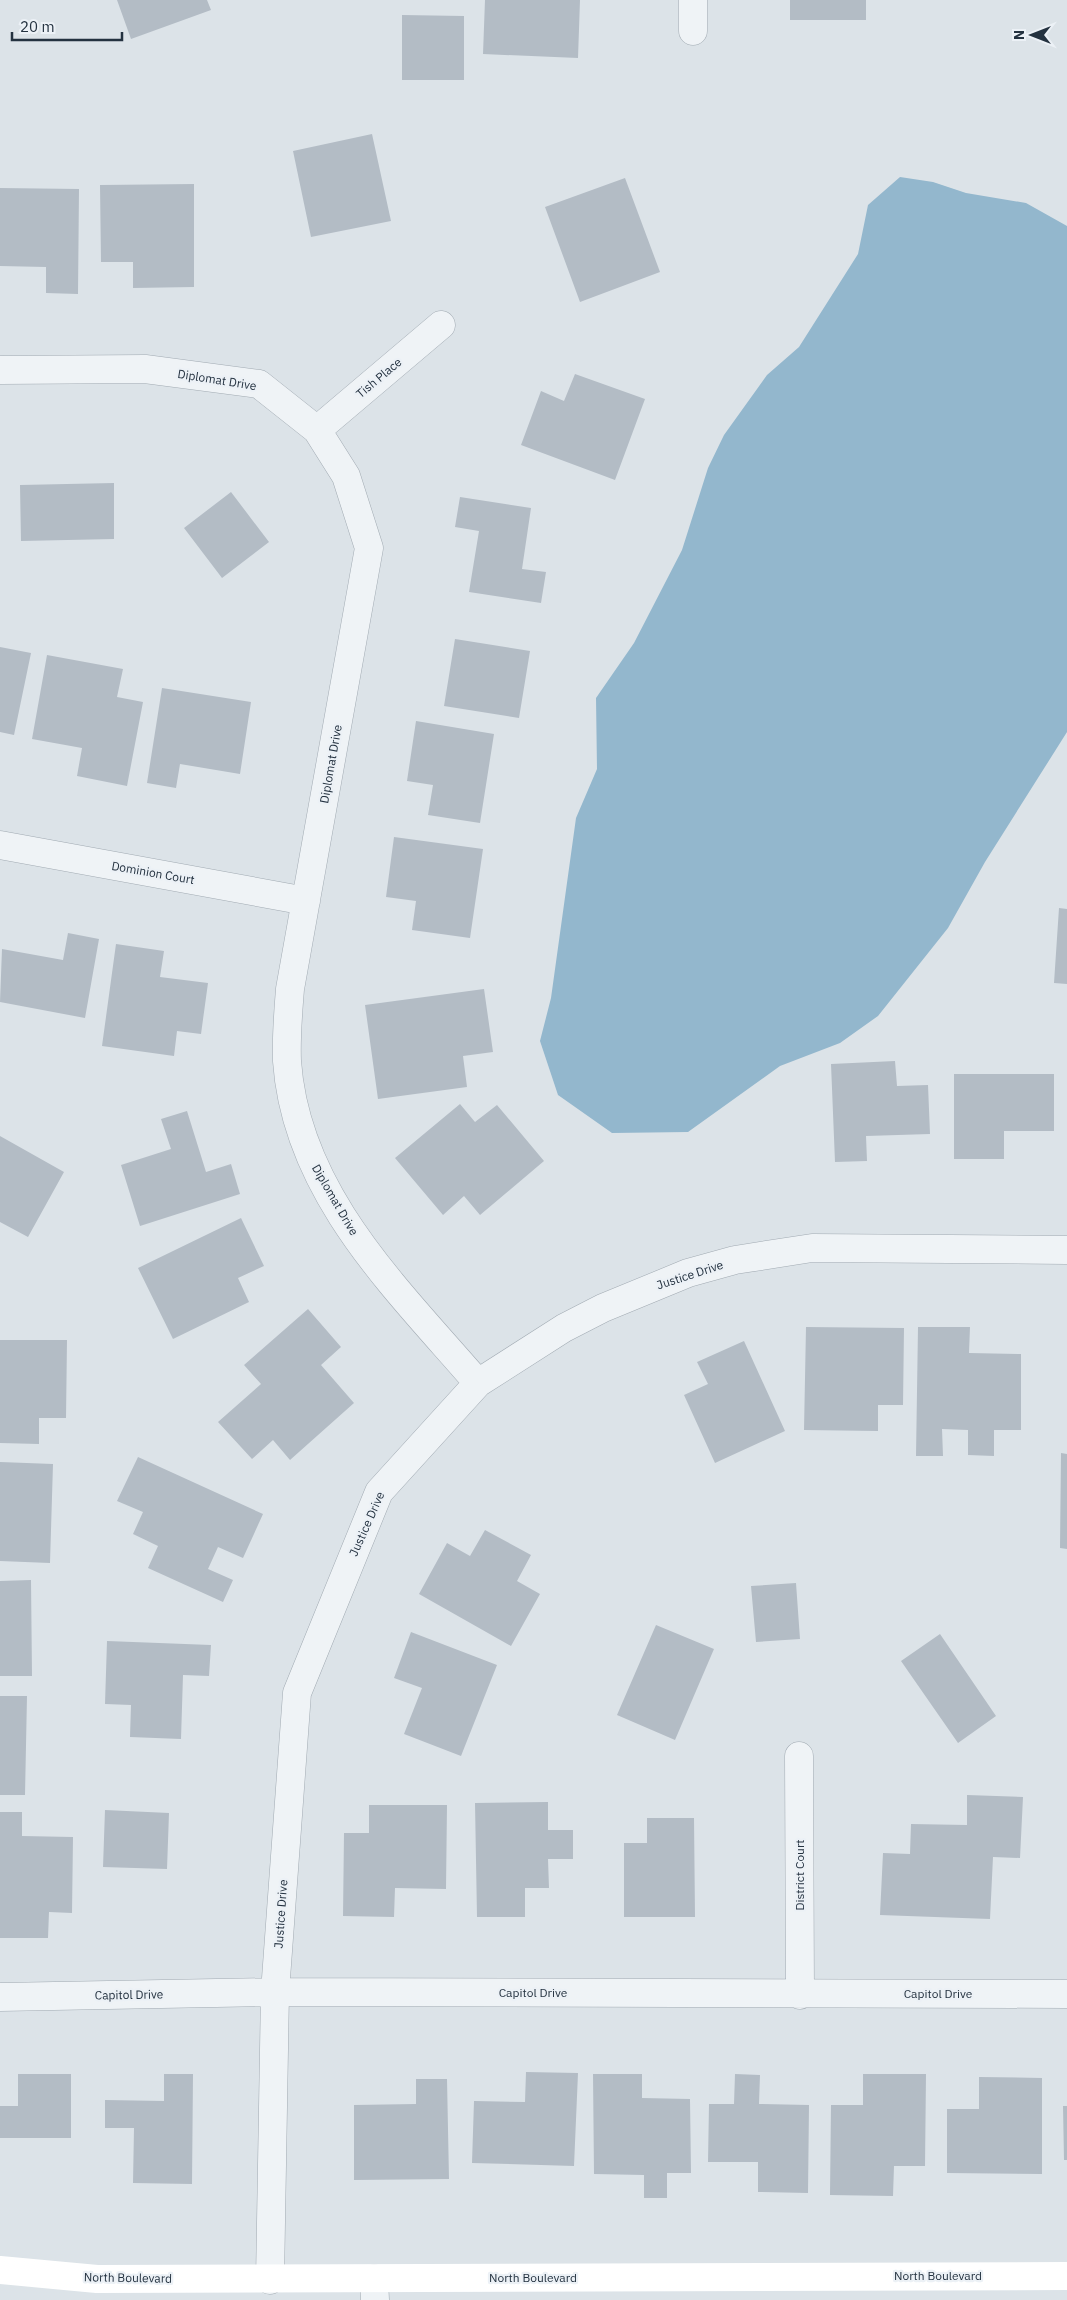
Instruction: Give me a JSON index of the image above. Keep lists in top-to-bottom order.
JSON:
{
  "streets": {
    "street": [
      "Tish Place",
      "Diplomat Drive",
      "Dominion Court",
      "Justice Drive",
      "District Court",
      "Capitol Drive",
      "North Boulevard"
    ]
  },
  "crossings": [
    ["Tish Place", "Diplomat Drive"],
    ["Diplomat Drive", "Dominion Court"],
    ["Diplomat Drive", "Justice Drive"],
    ["Justice Drive", "Capitol Drive"],
    ["Justice Drive", "North Boulevard"],
    ["District Court", "Capitol Drive"]
  ],
  "scale_bar": "20 m",
  "north": "left"
}
